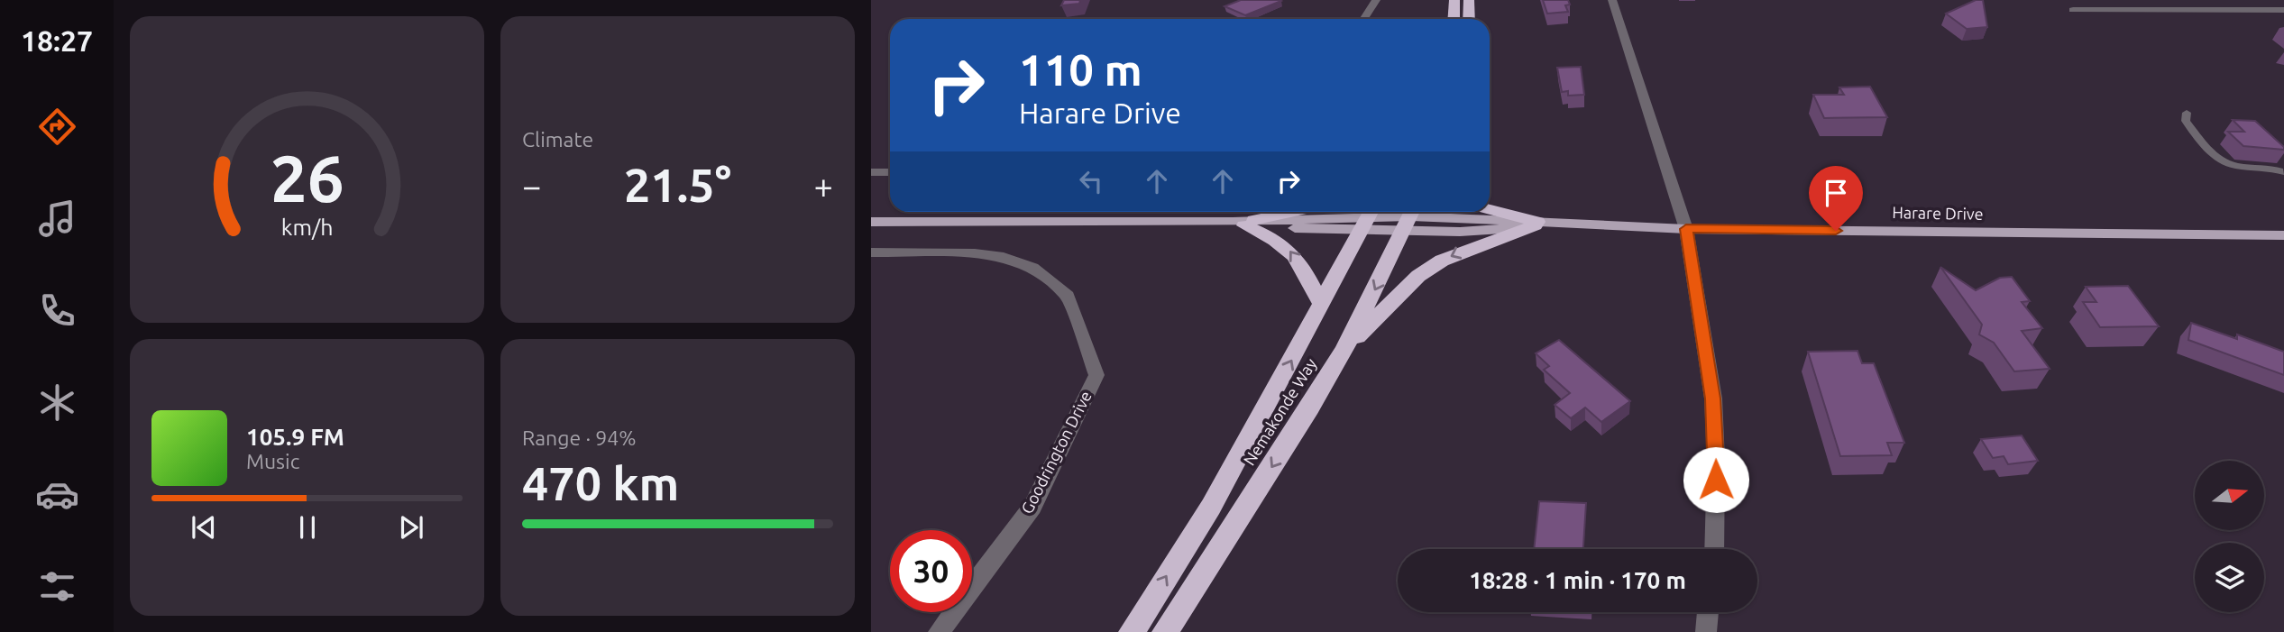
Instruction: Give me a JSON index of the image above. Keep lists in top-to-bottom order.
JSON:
{
  "streets": {
    "highway": ["Nemakonde Way"],
    "main road": ["Harare Drive"],
    "street": ["Goodrington Drive"]
  },
  "crossings": [
    ["Harare Drive", "Nemakonde Way"]
  ],
  "north": "right",
  "page": {
    "tabs": "18:27",
    "tile": [
      "Climate",
      ["Range · 94%", "470 km"]
    ],
    "turn": ["110 m", "Harare Drive"],
    "heat": ["−", "21.5°", "+"],
    "song": ["105.9 FM", "Music"],
    "limit": "30",
    "trip": "18:28 · 1 min · 170 m",
    "gauge": ["26", "km/h"]
  }
}
